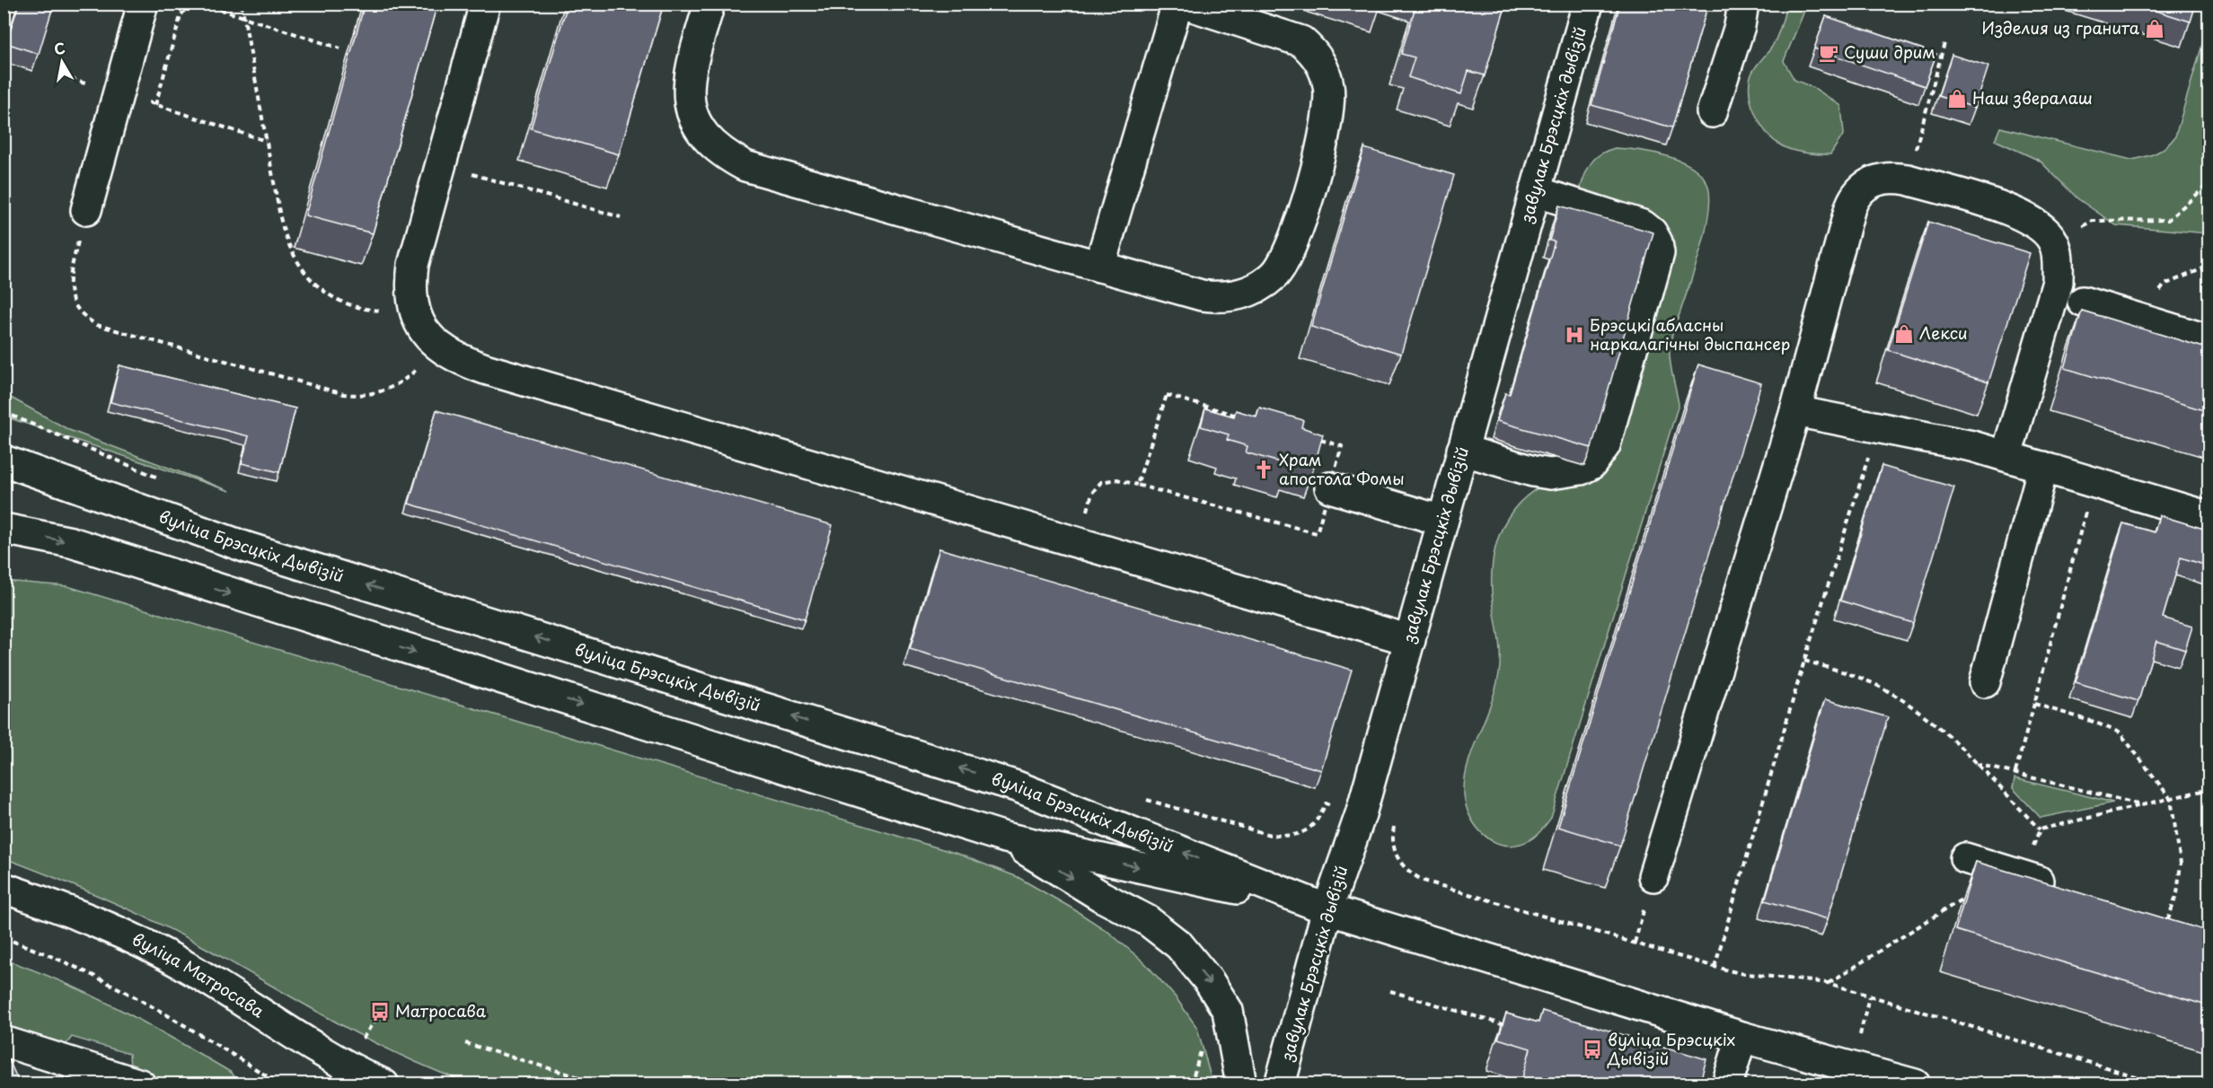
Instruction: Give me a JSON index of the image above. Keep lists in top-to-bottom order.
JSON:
{
  "streets": {
    "main road": ["завулак Брэсцкіх дывізій", "вуліца Брэсцкіх Дывізій", "вуліца Матросава"]
  },
  "crossings": [
    ["завулак Брэсцкіх дывізій", "вуліца Брэсцкіх Дывізій"]
  ],
  "places": {
    "shop": ["Изделия из гранита", "Наш звералаш", "Лекси"],
    "cafe": ["Суши дрим"],
    "hospital": ["Брэсцкі абласны наркалагічны дыспансер"],
    "church": ["Храм апостола Фомы"],
    "bus stop": ["Матросава", "вуліца Брэсцкіх Дывізій"]
  },
  "north": "top"
}
